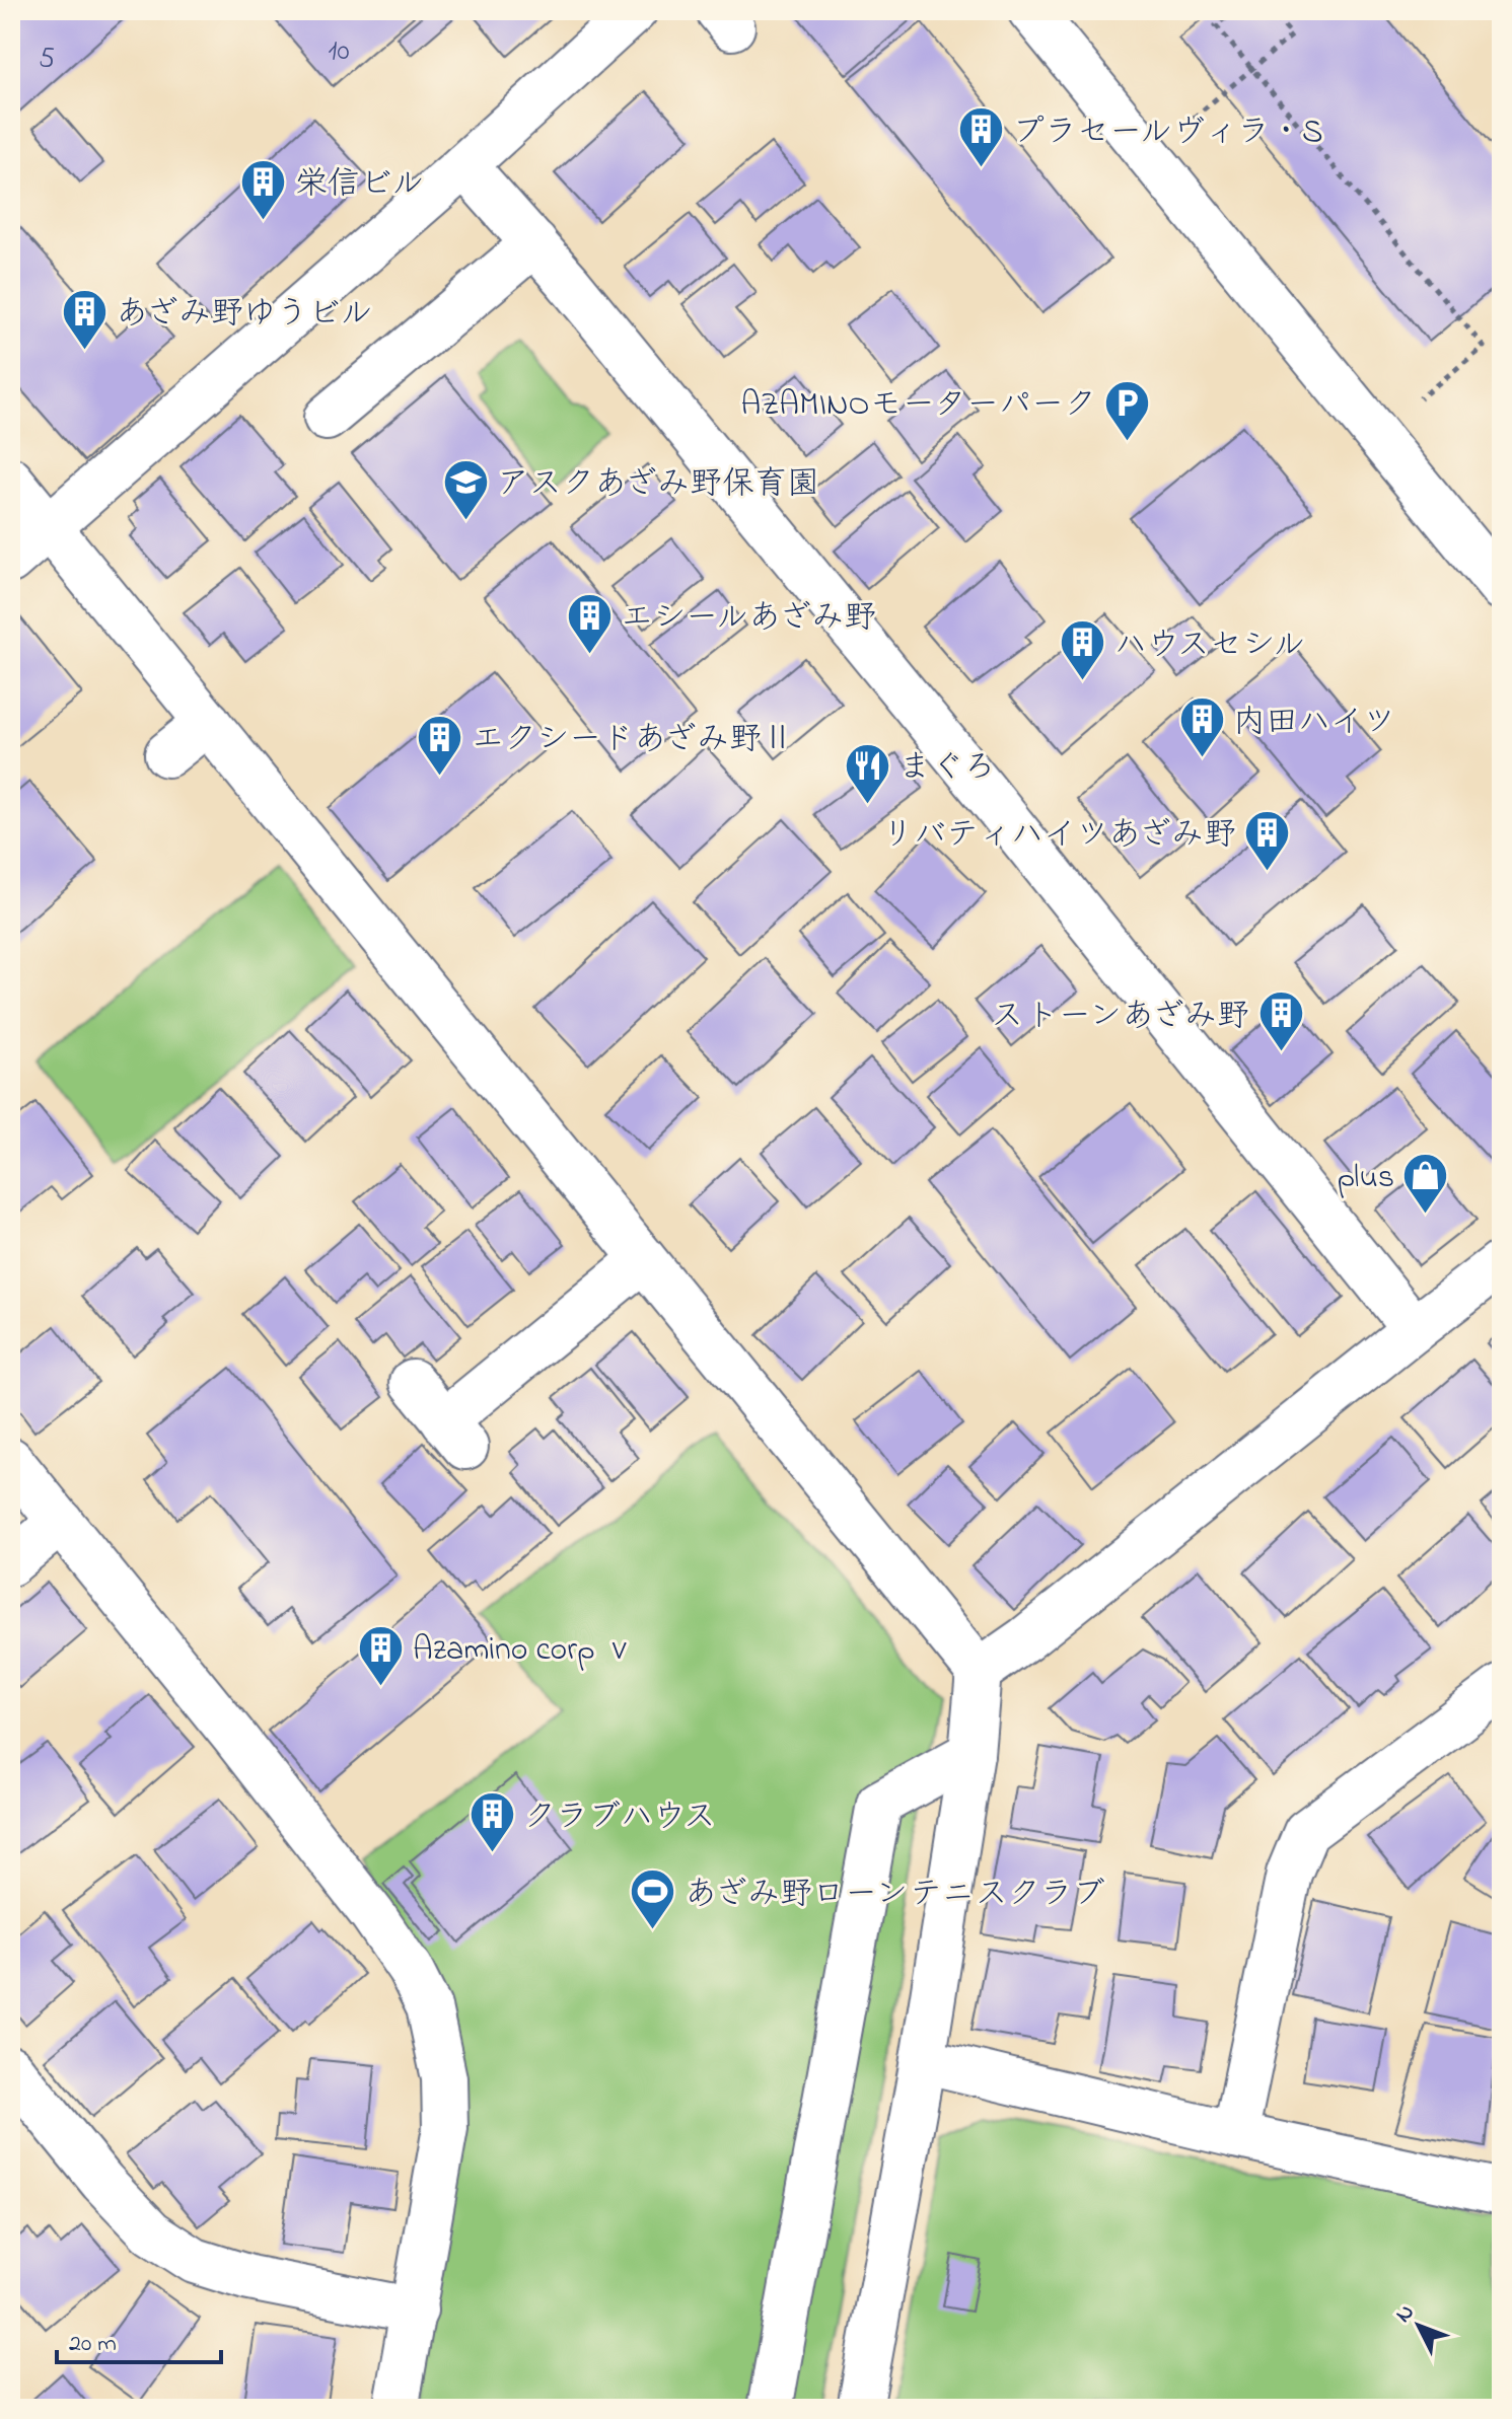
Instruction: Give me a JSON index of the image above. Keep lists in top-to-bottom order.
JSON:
{
  "places": {
    "building": [
      "プラセールヴィラ・S",
      "栄信ビル",
      "あざみ野ゆうビル",
      "エシールあざみ野",
      "ハウスセシル",
      "内田ハイツ",
      "エクシードあざみ野Ⅱ",
      "リバティハイツあざみ野",
      "ストーンあざみ野",
      "Azamino corp ⅴ",
      "クラブハウス"
    ],
    "parking": ["AZAMINOモーターパーク"],
    "school or university": ["アスクあざみ野保育園"],
    "restaurant": ["まぐろ"],
    "shop": ["plus"],
    "sports": ["あざみ野ローンテニスクラブ"]
  },
  "house_numbers": ["10", "5"],
  "scale_bar": "20 m",
  "north": "top left"
}
